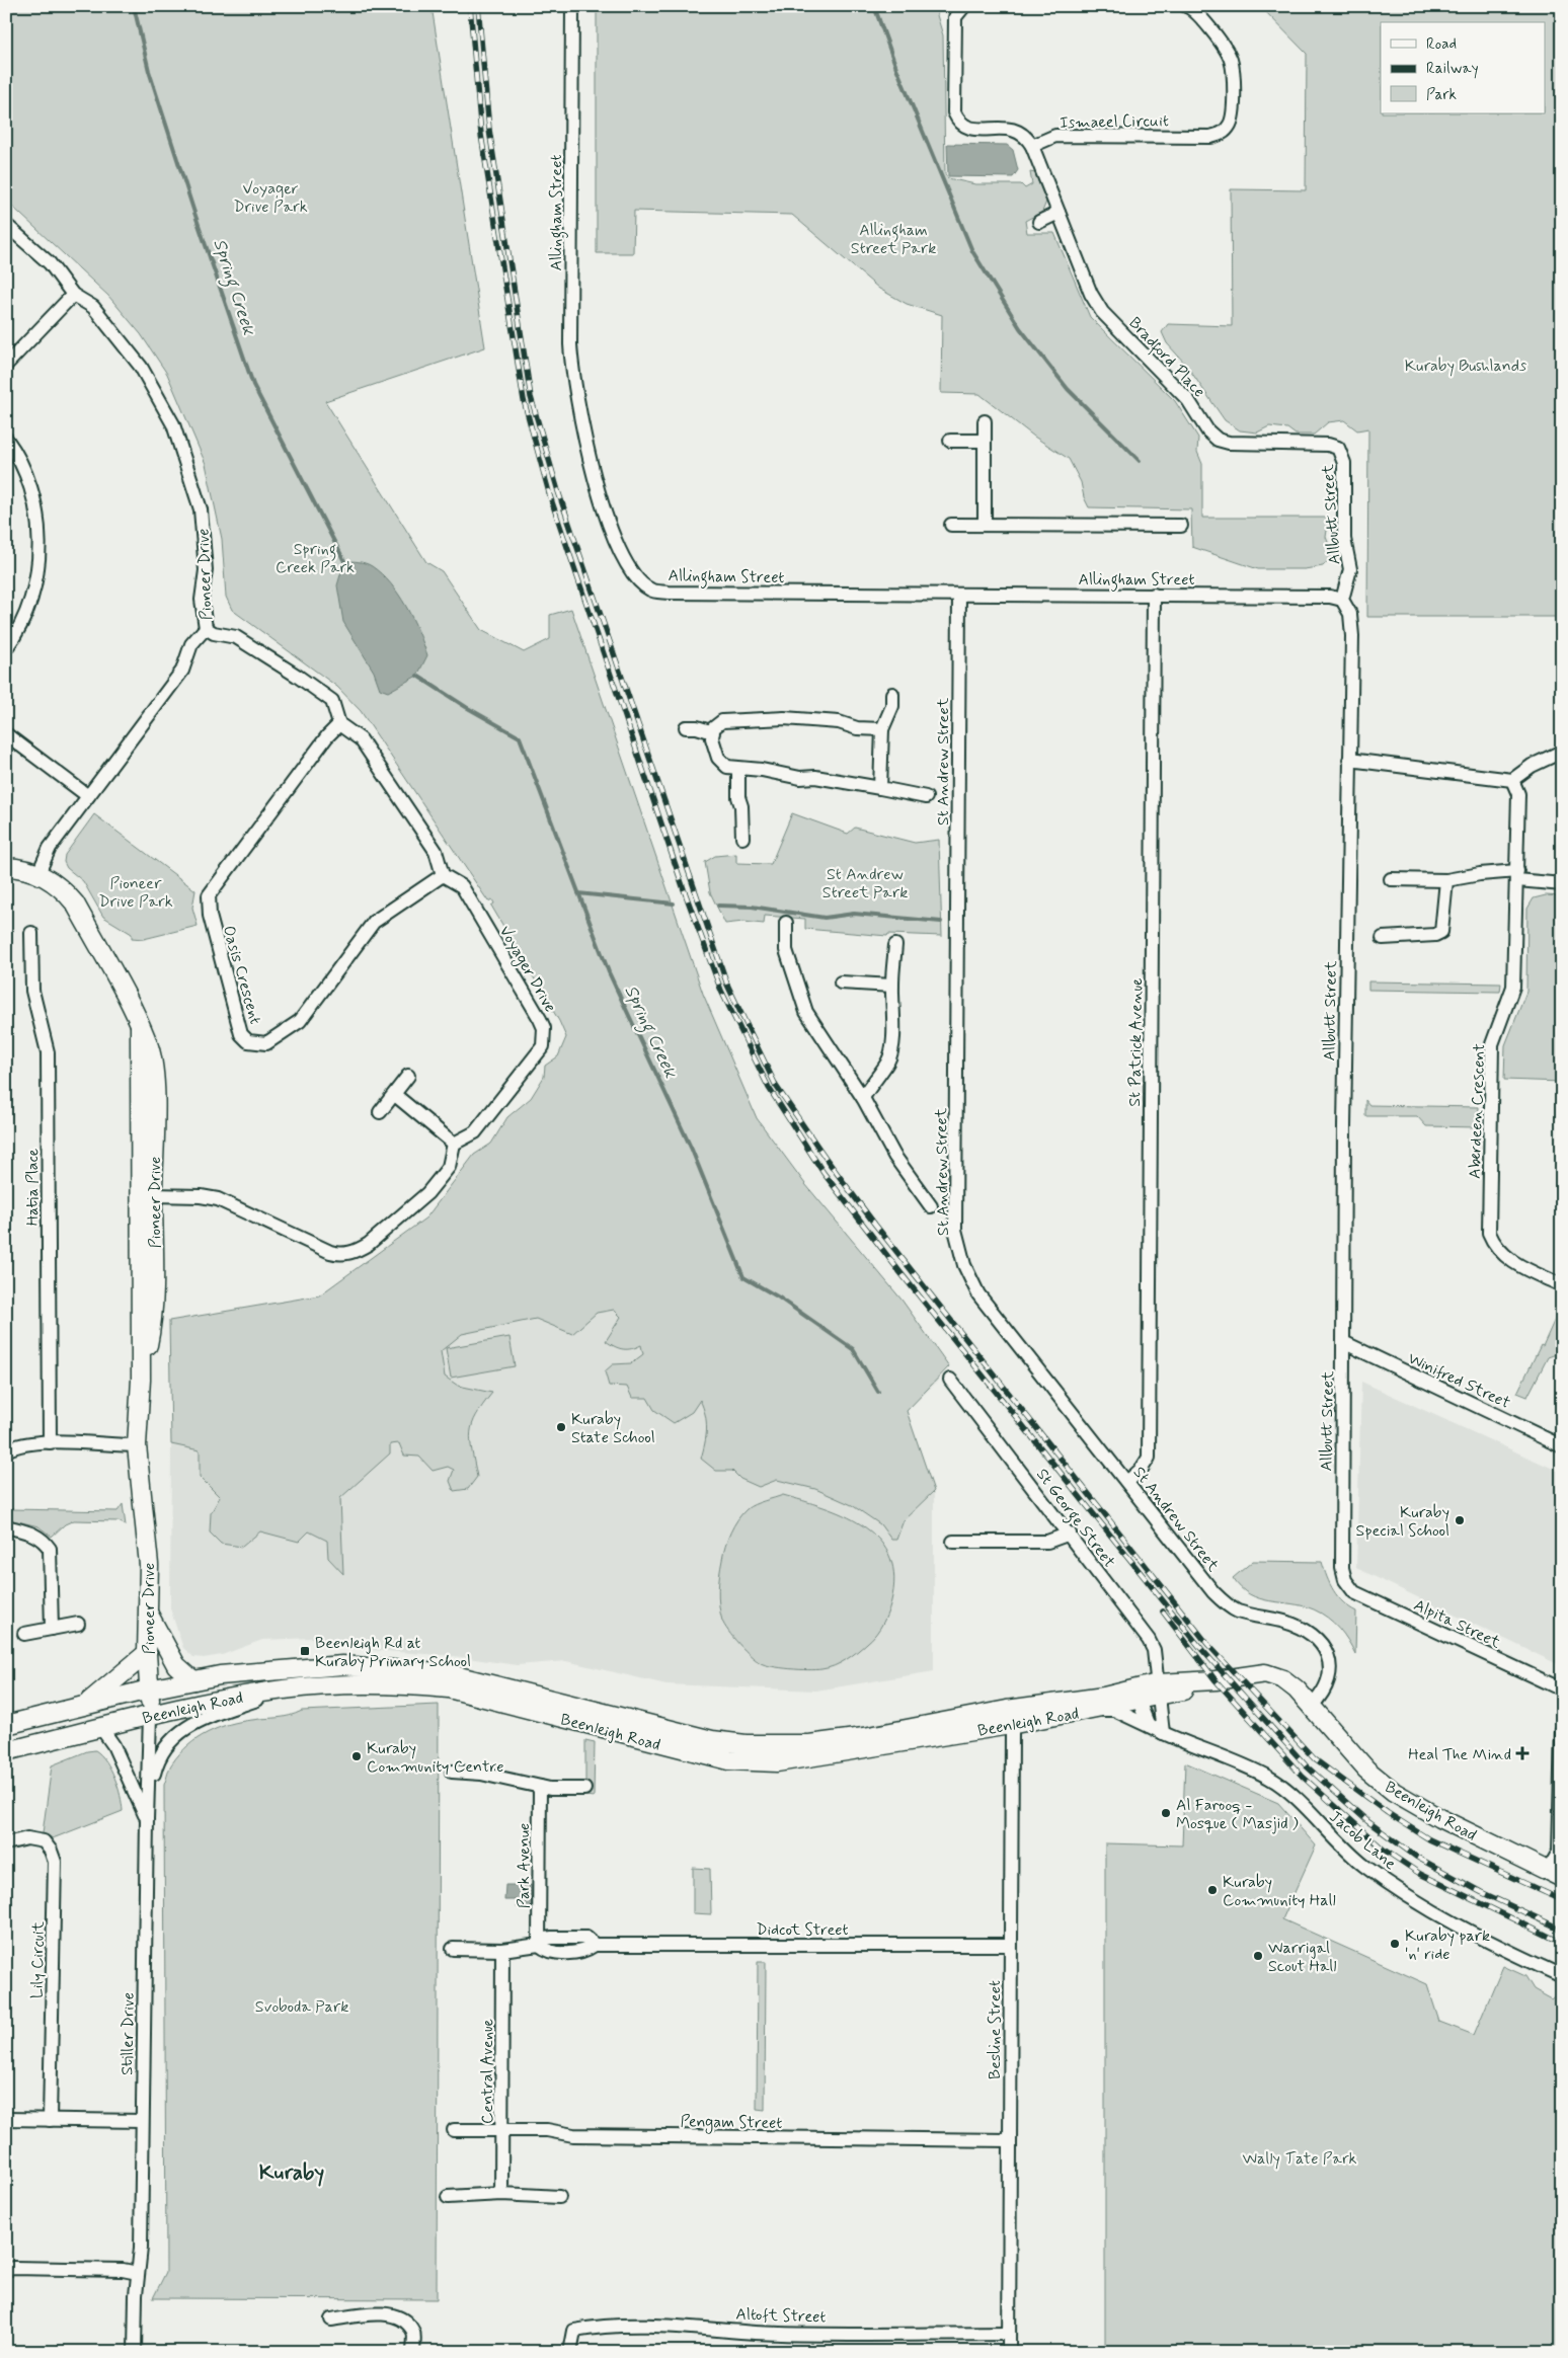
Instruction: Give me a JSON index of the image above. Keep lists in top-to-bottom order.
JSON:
{
  "streets": {
    "main road": ["Pioneer Drive", "Beenleigh Road"],
    "street": [
      "Ismaeel Circuit",
      "Allingham Street",
      "Bradford Place",
      "Allbutt Street",
      "St Andrew Street",
      "Voyager Drive",
      "Oasis Crescent",
      "St Patrick Avenue",
      "Aberdeen Crescent",
      "Hatia Place",
      "Winifred Street",
      "St George Street",
      "Alpita Street",
      "Jacob Lane",
      "Park Avenue",
      "Didcot Street",
      "Lily Circuit",
      "Besline Street",
      "Stiller Drive",
      "Central Avenue",
      "Pengam Street",
      "Altoft Street"
    ]
  },
  "crossings": [
    ["Ismaeel Circuit", "Bradford Place"],
    ["Allingham Street", "Allbutt Street"],
    ["Allingham Street", "St Andrew Street"],
    ["Allingham Street", "St Patrick Avenue"],
    ["Bradford Place", "Allbutt Street"],
    ["Allbutt Street", "Winifred Street"],
    ["Allbutt Street", "Alpita Street"],
    ["Pioneer Drive", "Beenleigh Road"],
    ["Pioneer Drive", "Stiller Drive"],
    ["St Andrew Street", "St Patrick Avenue"],
    ["St Andrew Street", "Beenleigh Road"],
    ["Voyager Drive", "Oasis Crescent"],
    ["St George Street", "Beenleigh Road"],
    ["St George Street", "Jacob Lane"],
    ["Beenleigh Road", "Jacob Lane"],
    ["Beenleigh Road", "Besline Street"],
    ["Beenleigh Road", "Stiller Drive"],
    ["Park Avenue", "Didcot Street"],
    ["Didcot Street", "Besline Street"],
    ["Didcot Street", "Central Avenue"],
    ["Besline Street", "Pengam Street"],
    ["Besline Street", "Altoft Street"],
    ["Central Avenue", "Pengam Street"]
  ],
  "districts": ["Kuraby"],
  "water": ["Spring Creek"],
  "parks": [
    "Voyager Drive Park",
    "Allingham Street Park",
    "Kuraby Bushlands",
    "Spring Creek Park",
    "St Andrew Street Park",
    "Pioneer Drive Park",
    "Svoboda Park",
    "Wally Tate Park"
  ],
  "places": {
    "other": [
      "Kuraby State School",
      "Kuraby Special School",
      "Kuraby Community Centre",
      "Al Farooq - Mosque ( Masjid )",
      "Kuraby Community Hall",
      "Kuraby park 'n' ride",
      "Warrigal Scout Hall"
    ],
    "transit": ["Beenleigh Rd at Kuraby Primary School"],
    "health": ["Heal The Mind"]
  },
  "legend": ["Road", "Railway", "Park"]
}
